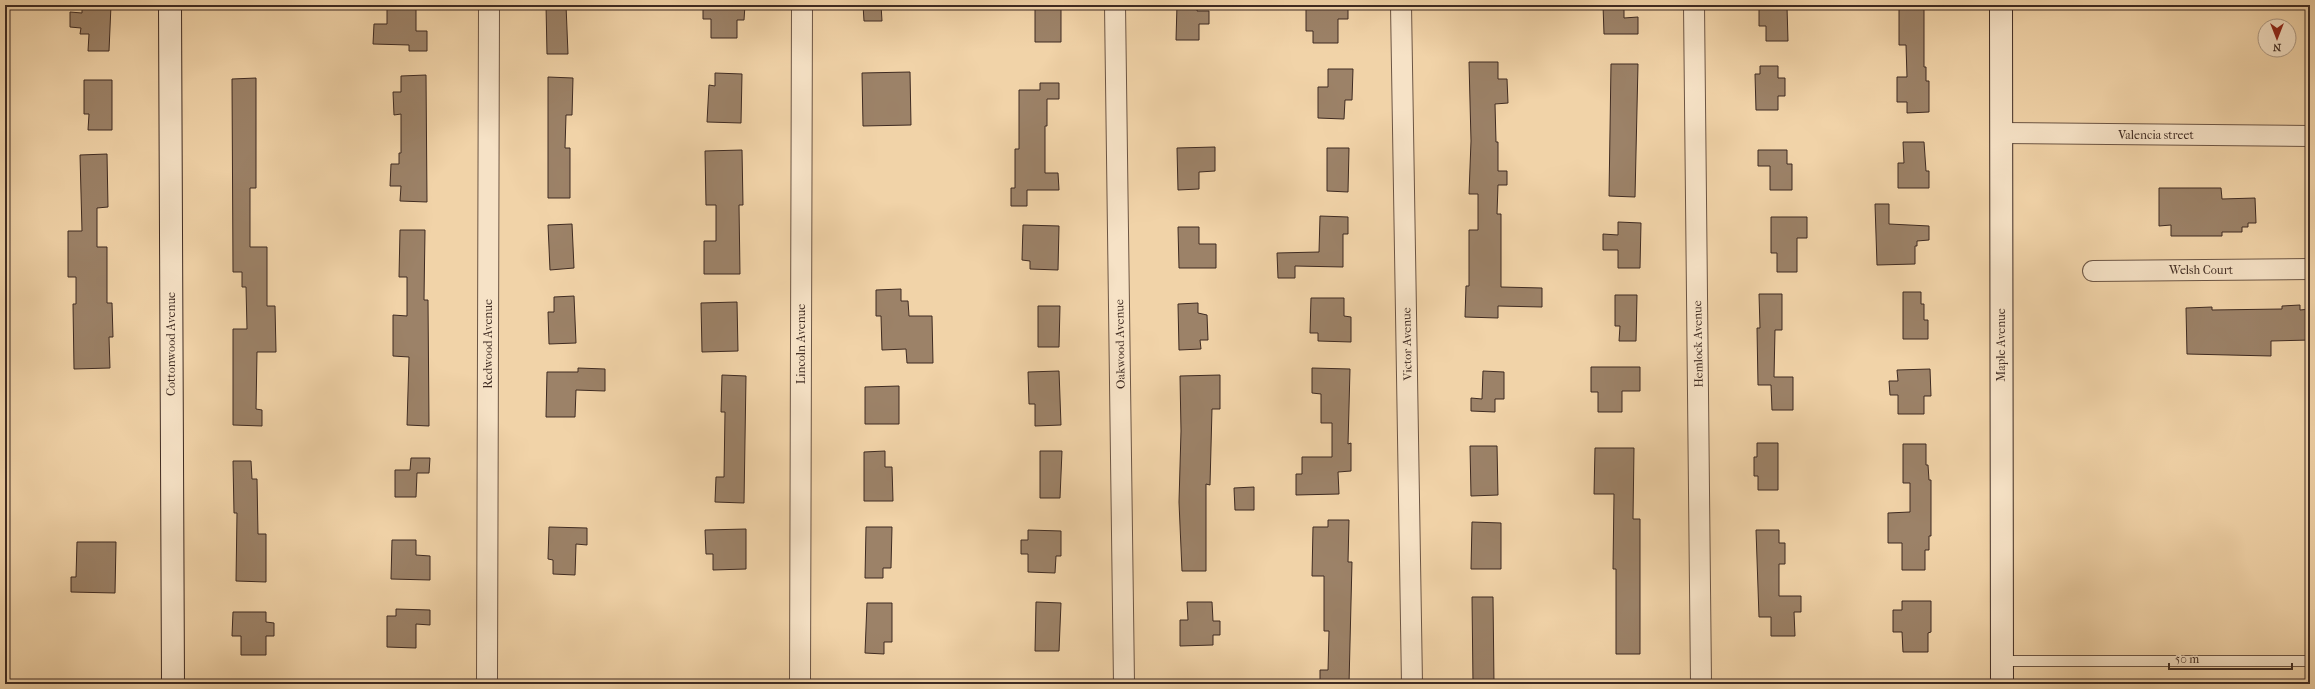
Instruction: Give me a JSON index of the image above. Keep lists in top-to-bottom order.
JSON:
{
  "streets": {
    "street": [
      "Valencia street",
      "Welsh Court",
      "Cottonwood Avenue",
      "Redwood Avenue",
      "Lincoln Avenue",
      "Oakwood Avenue",
      "Victor Avenue",
      "Hemlock Avenue",
      "Maple Avenue"
    ]
  },
  "crossings": [
    ["Valencia street", "Maple Avenue"]
  ],
  "scale_bar": "50 m",
  "north": "bottom"
}
